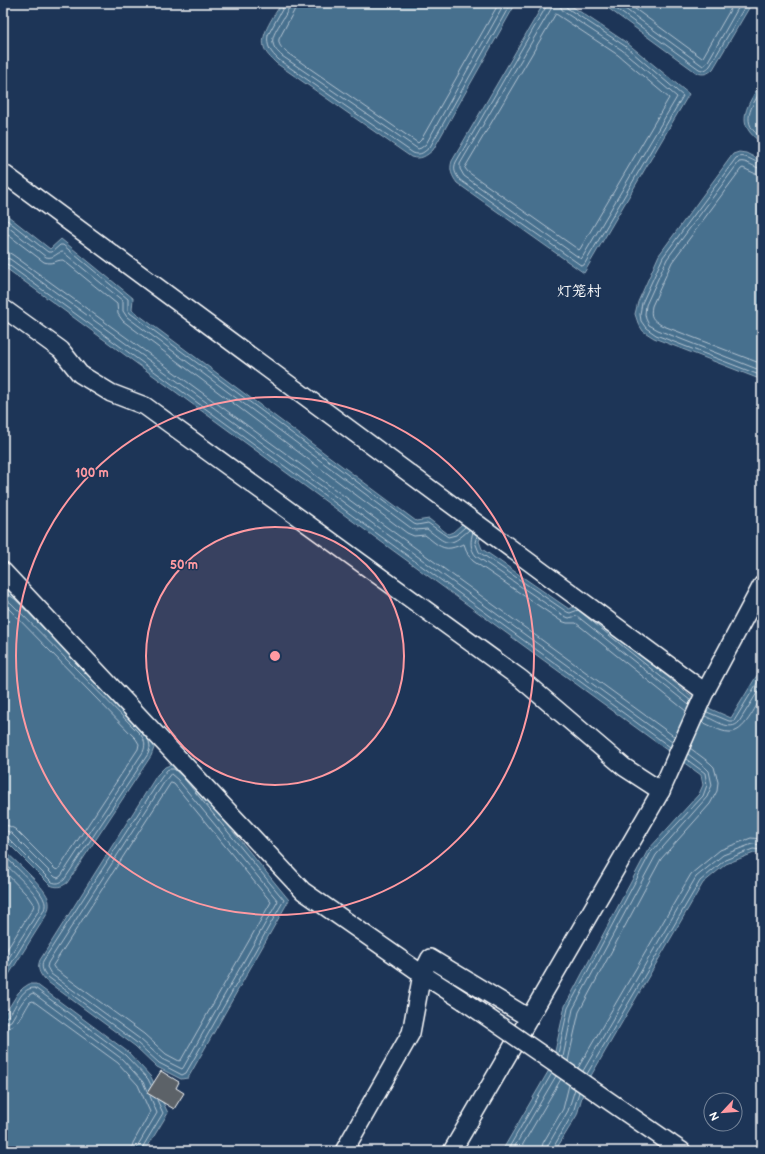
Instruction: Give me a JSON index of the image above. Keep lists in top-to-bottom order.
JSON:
{
  "districts": ["灯笼村"],
  "north": "bottom left",
  "rings": ["100 m", "50 m"]
}
